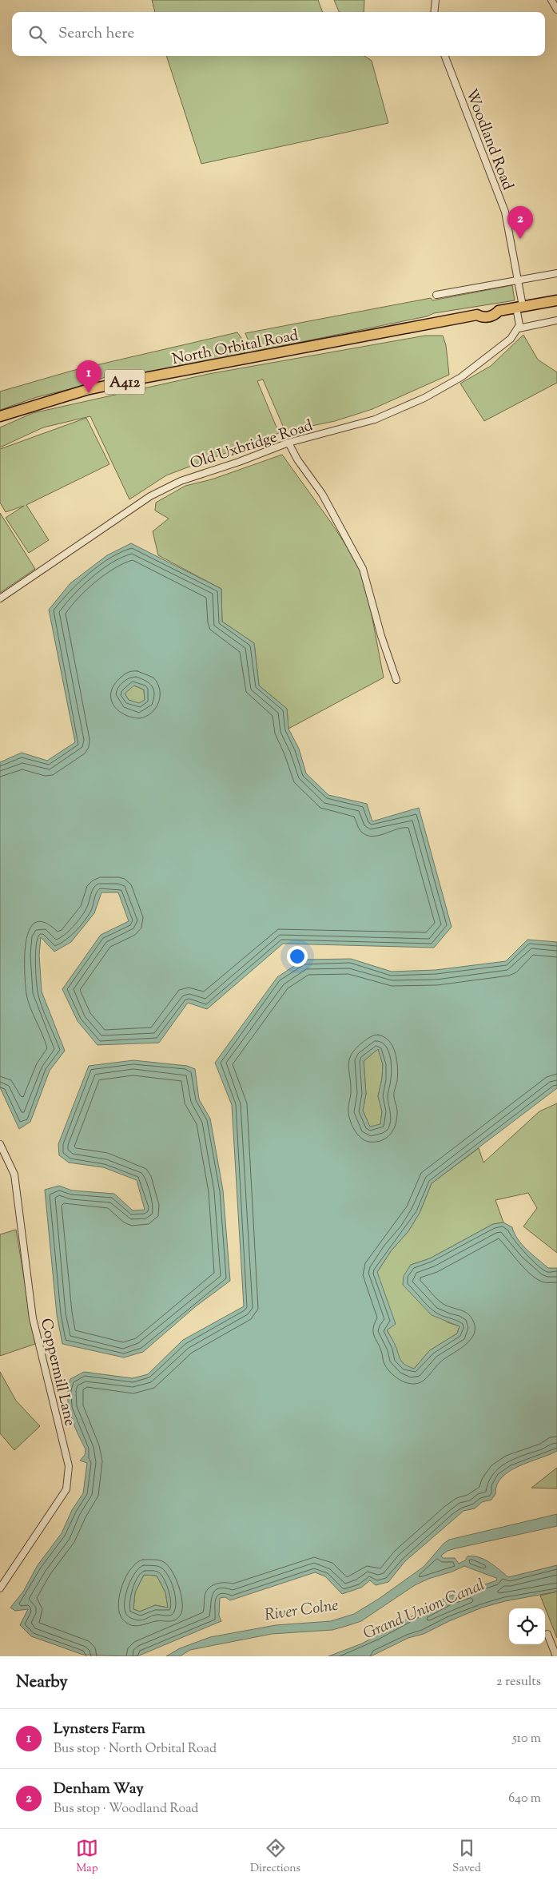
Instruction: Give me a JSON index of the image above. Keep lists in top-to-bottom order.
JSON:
{
  "streets": {
    "main road": ["North Orbital Road", "A412"],
    "street": ["Woodland Road", "Old Uxbridge Road", "Coppermill Lane"]
  },
  "crossings": [
    ["Woodland Road", "North Orbital Road"]
  ],
  "water": ["Grand Union Canal", "River Colne"],
  "page": {
    "search": "Search here",
    "pins": ["2", "1"],
    "heading": ["Nearby", "2 results"],
    "list": [
      {
        "mark": "1",
        "name": "Lynsters Farm",
        "note": "Bus stop · North Orbital Road",
        "value": "510 m"
      },
      {
        "mark": "2",
        "name": "Denham Way",
        "note": "Bus stop · Woodland Road",
        "value": "640 m"
      }
    ],
    "nav": ["Map", "Directions", "Saved"]
  }
}
